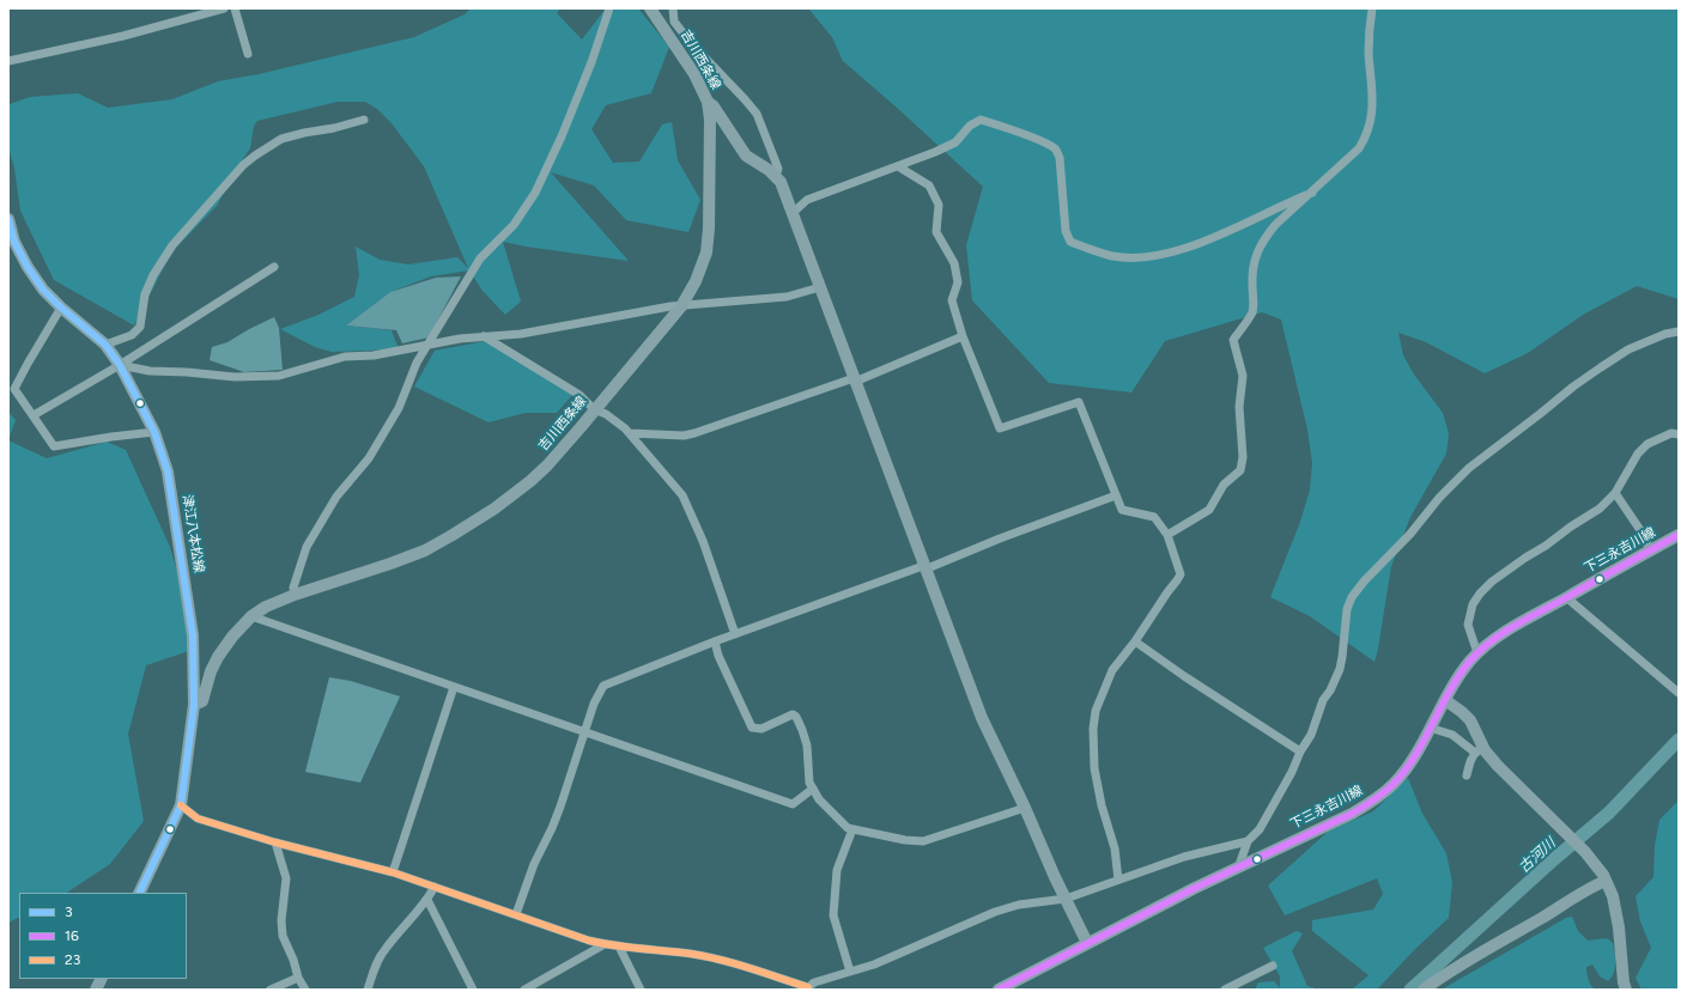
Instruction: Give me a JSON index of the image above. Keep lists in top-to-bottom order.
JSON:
{
  "streets": {
    "main road": ["吉川西条線", "津江八本松線", "下三永吉川線"]
  },
  "crossings": [
    ["吉川西条線", "津江八本松線"]
  ],
  "water": ["古河川"],
  "lines": ["transit line 3", "transit line 16", "transit line 23"],
  "legend": ["3", "16", "23"]
}
